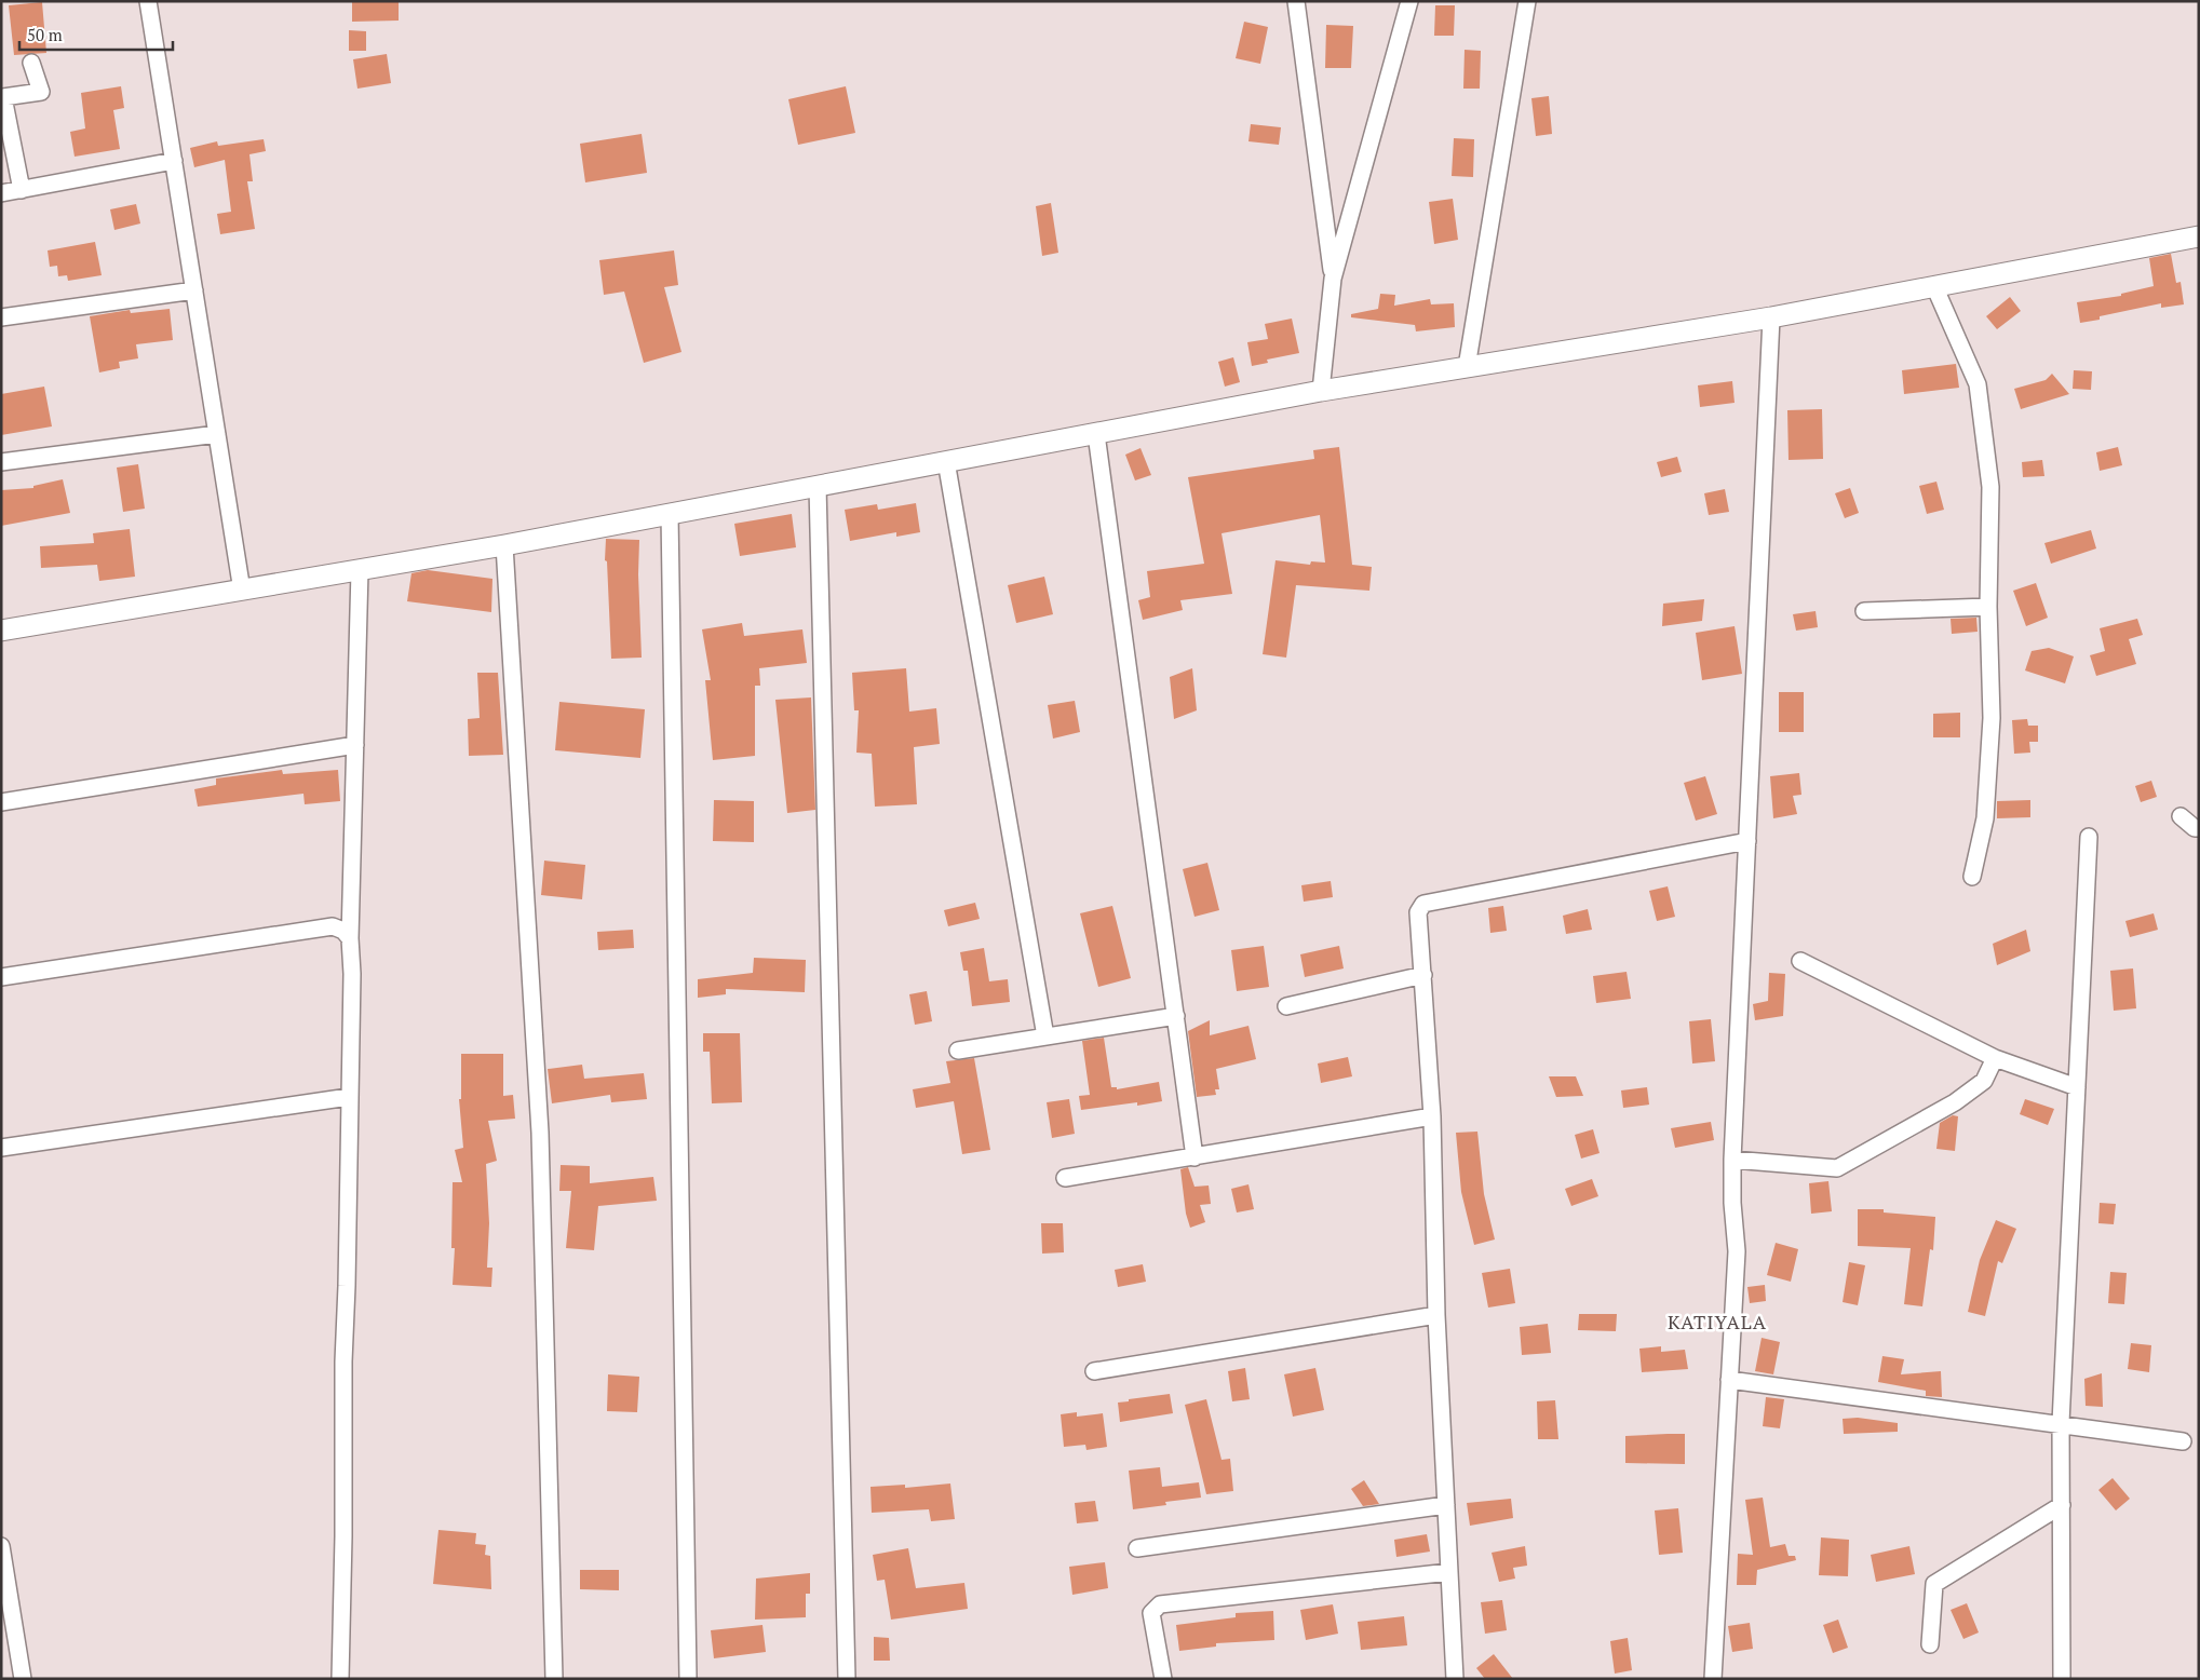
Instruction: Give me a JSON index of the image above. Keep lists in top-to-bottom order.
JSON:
{
  "districts": ["KATIYALA"],
  "scale_bar": "50 m"
}
